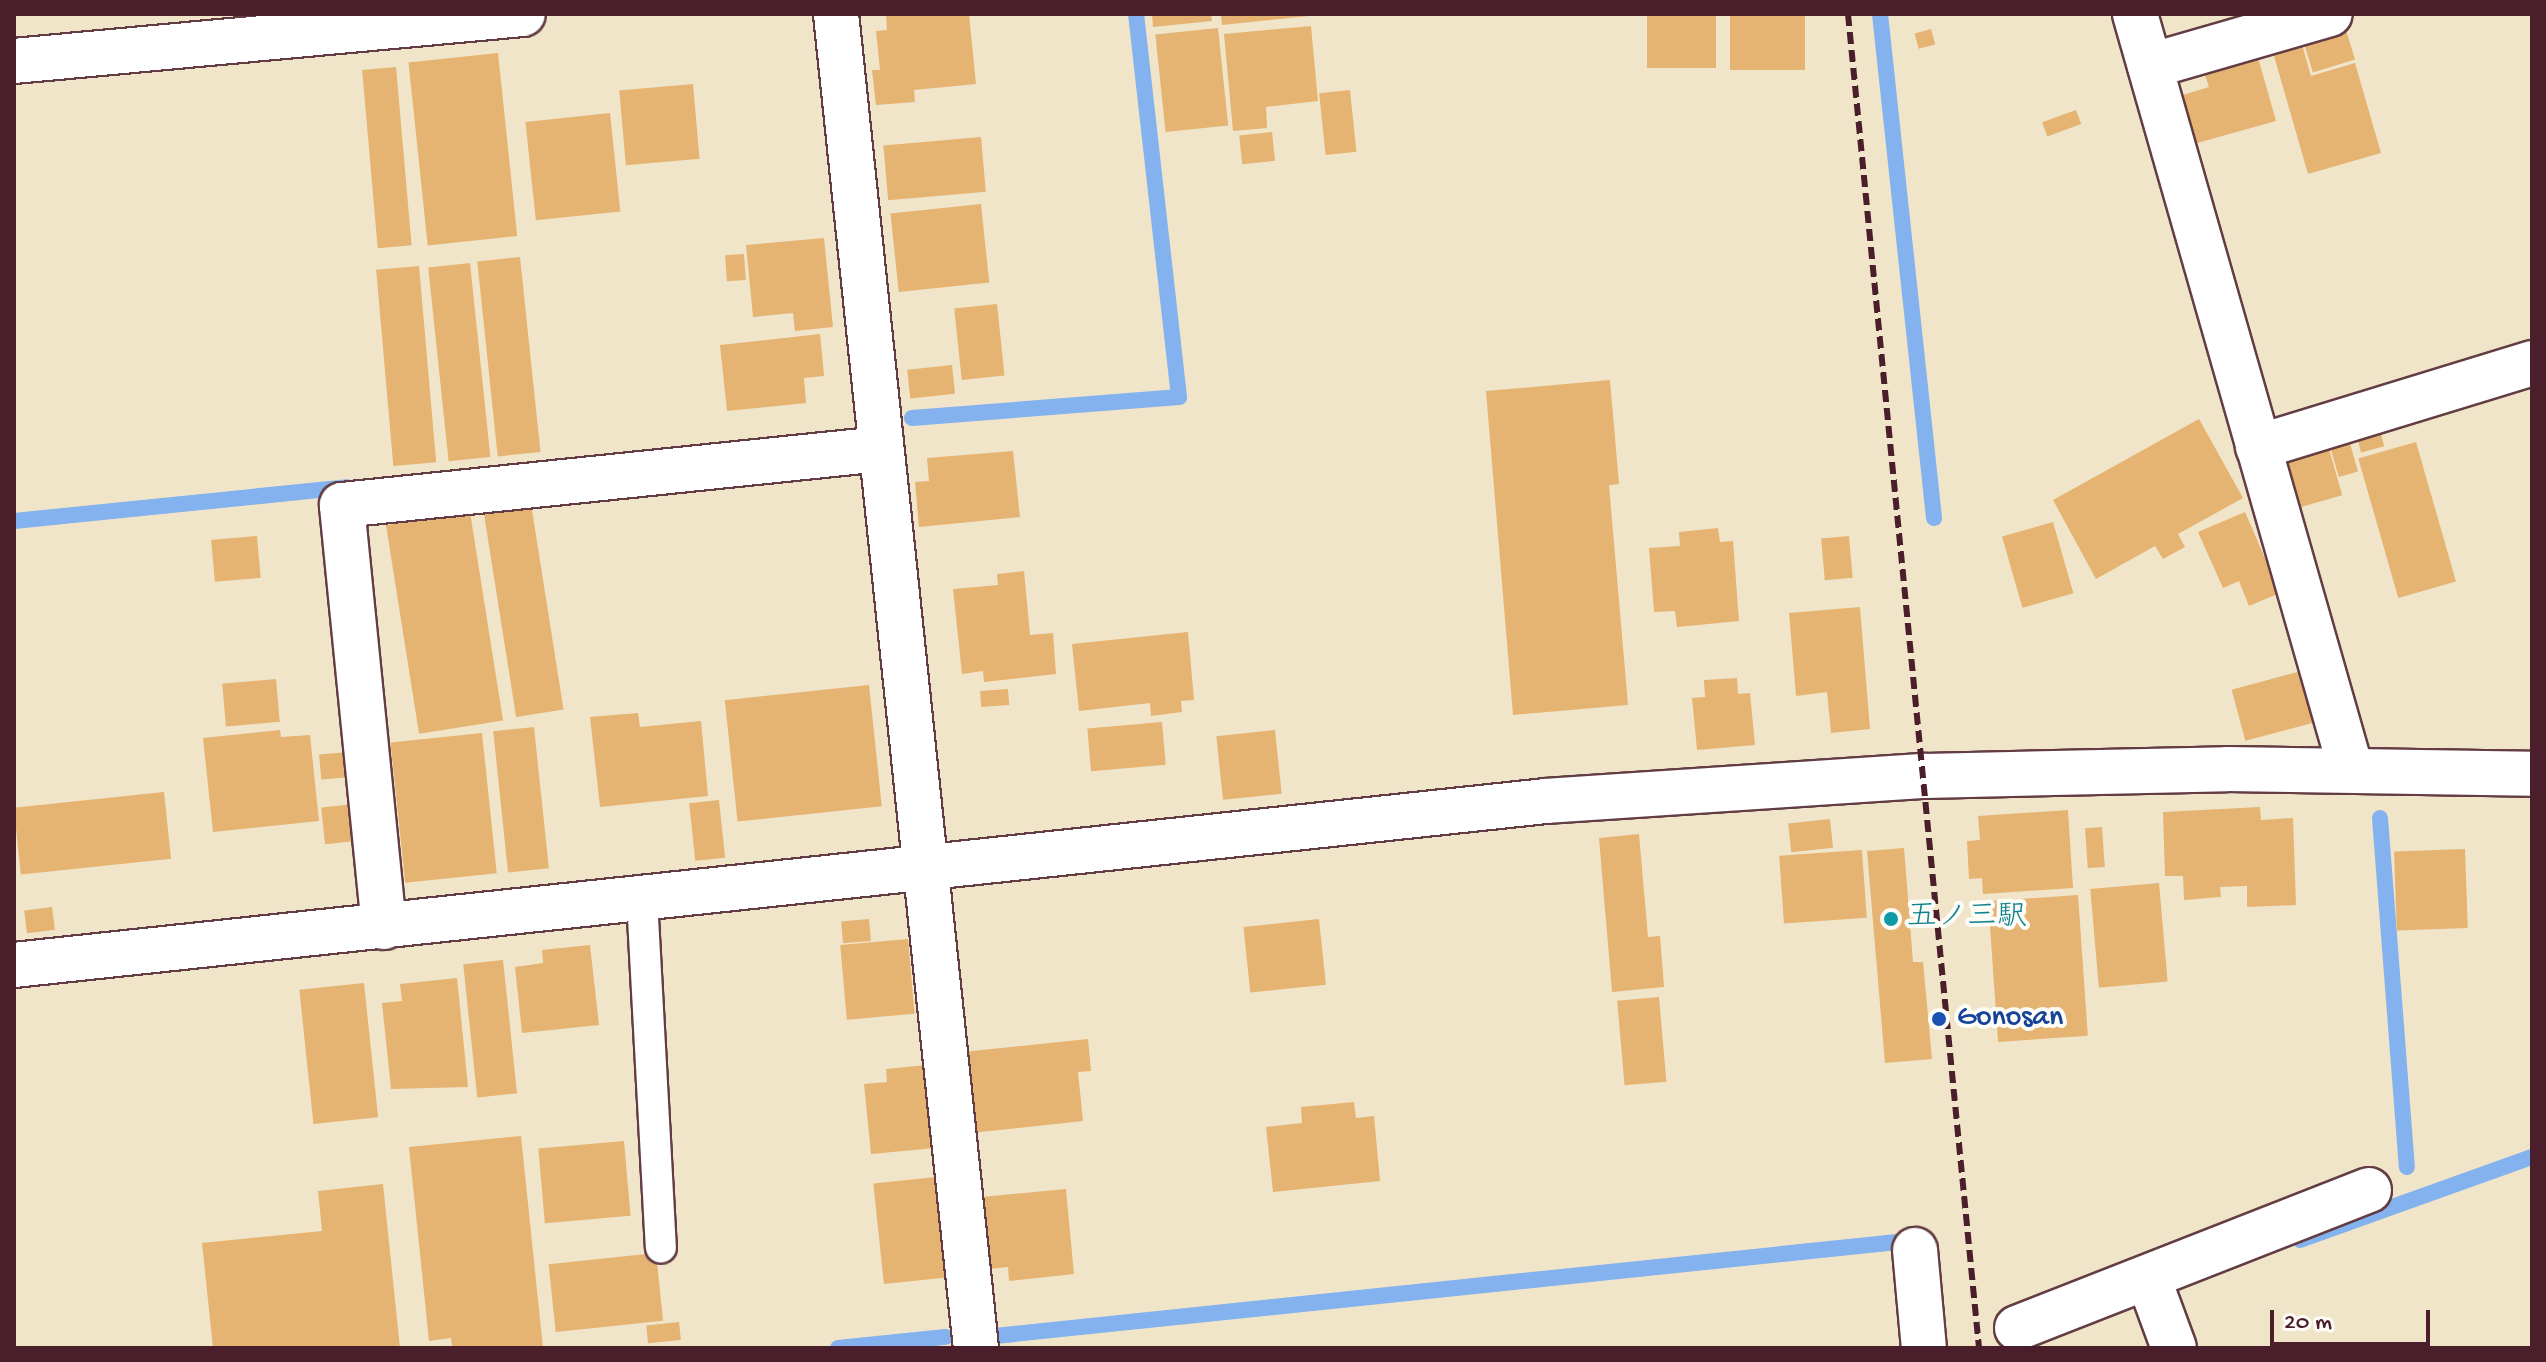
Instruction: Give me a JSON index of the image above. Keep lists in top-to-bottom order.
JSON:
{
  "places": ["五ノ三駅", "Gonosan"],
  "scale_bar": "20 m"
}
